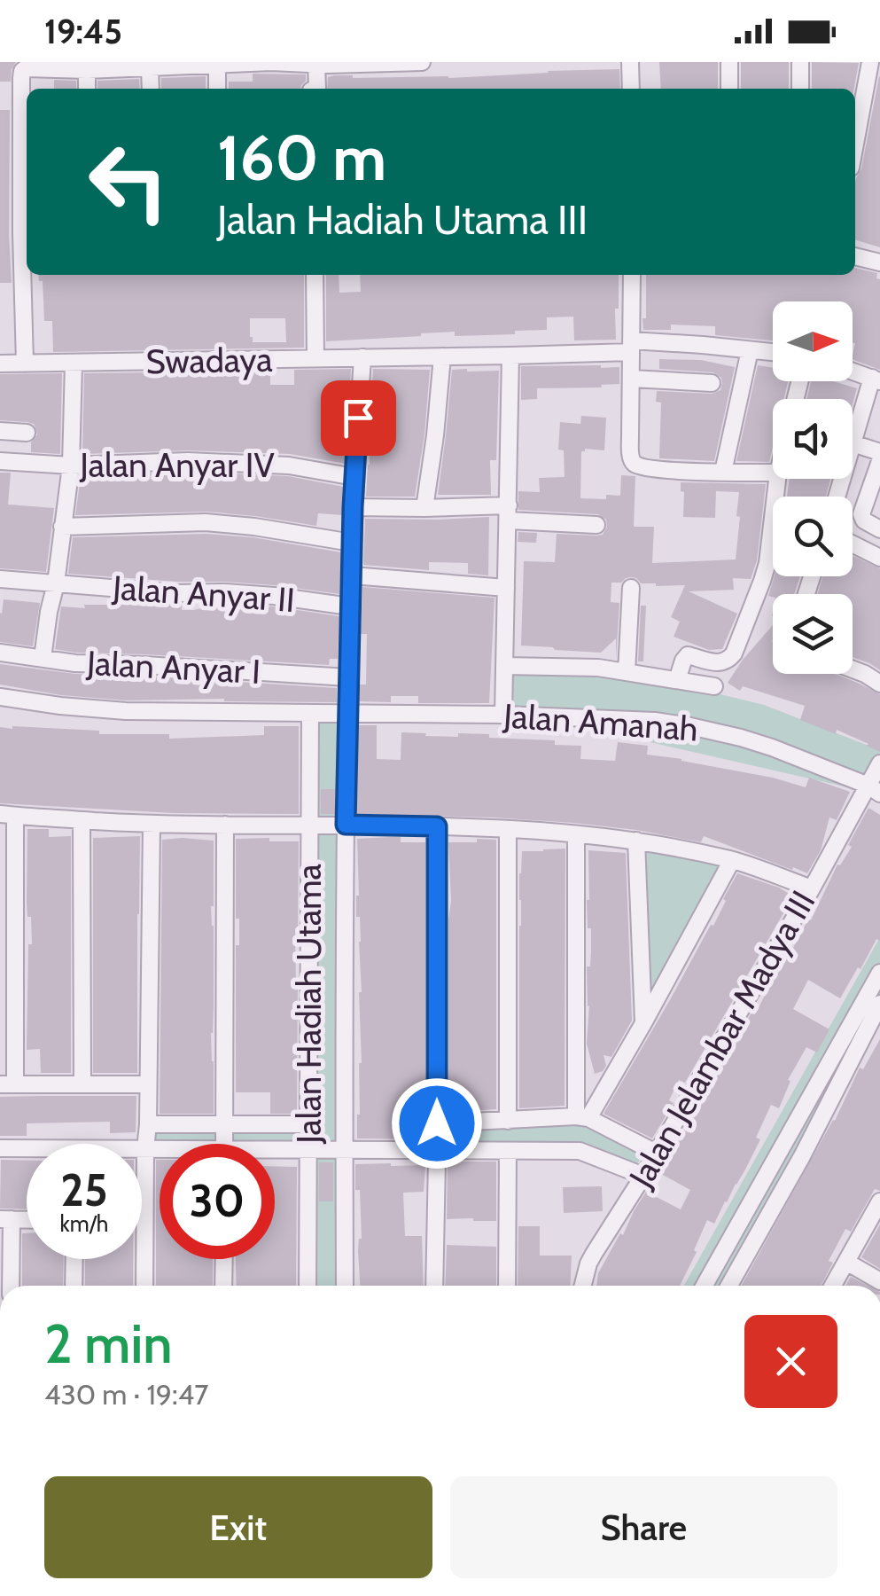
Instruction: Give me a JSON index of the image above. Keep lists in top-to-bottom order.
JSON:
{
  "streets": {
    "street": [
      "Swadaya",
      "Jalan Anyar IV",
      "Jalan Anyar II",
      "Jalan Anyar I",
      "Jalan Amanah",
      "Jalan Hadiah Utama",
      "Jalan Jelambar Madya III"
    ]
  },
  "crossings": [
    ["Swadaya", "Jalan Hadiah Utama"],
    ["Jalan Anyar IV", "Jalan Hadiah Utama"],
    ["Jalan Anyar II", "Jalan Hadiah Utama"],
    ["Jalan Anyar I", "Jalan Hadiah Utama"],
    ["Jalan Amanah", "Jalan Hadiah Utama"],
    ["Jalan Amanah", "Jalan Jelambar Madya III"]
  ],
  "north": "right",
  "page": {
    "status": "19:45",
    "turn": ["160 m", "Jalan Hadiah Utama III"],
    "speed": "25 km/h",
    "limit": "30",
    "heading": ["2 min", "430 m · 19:47"],
    "buttons": ["Exit", "Share"]
  }
}
